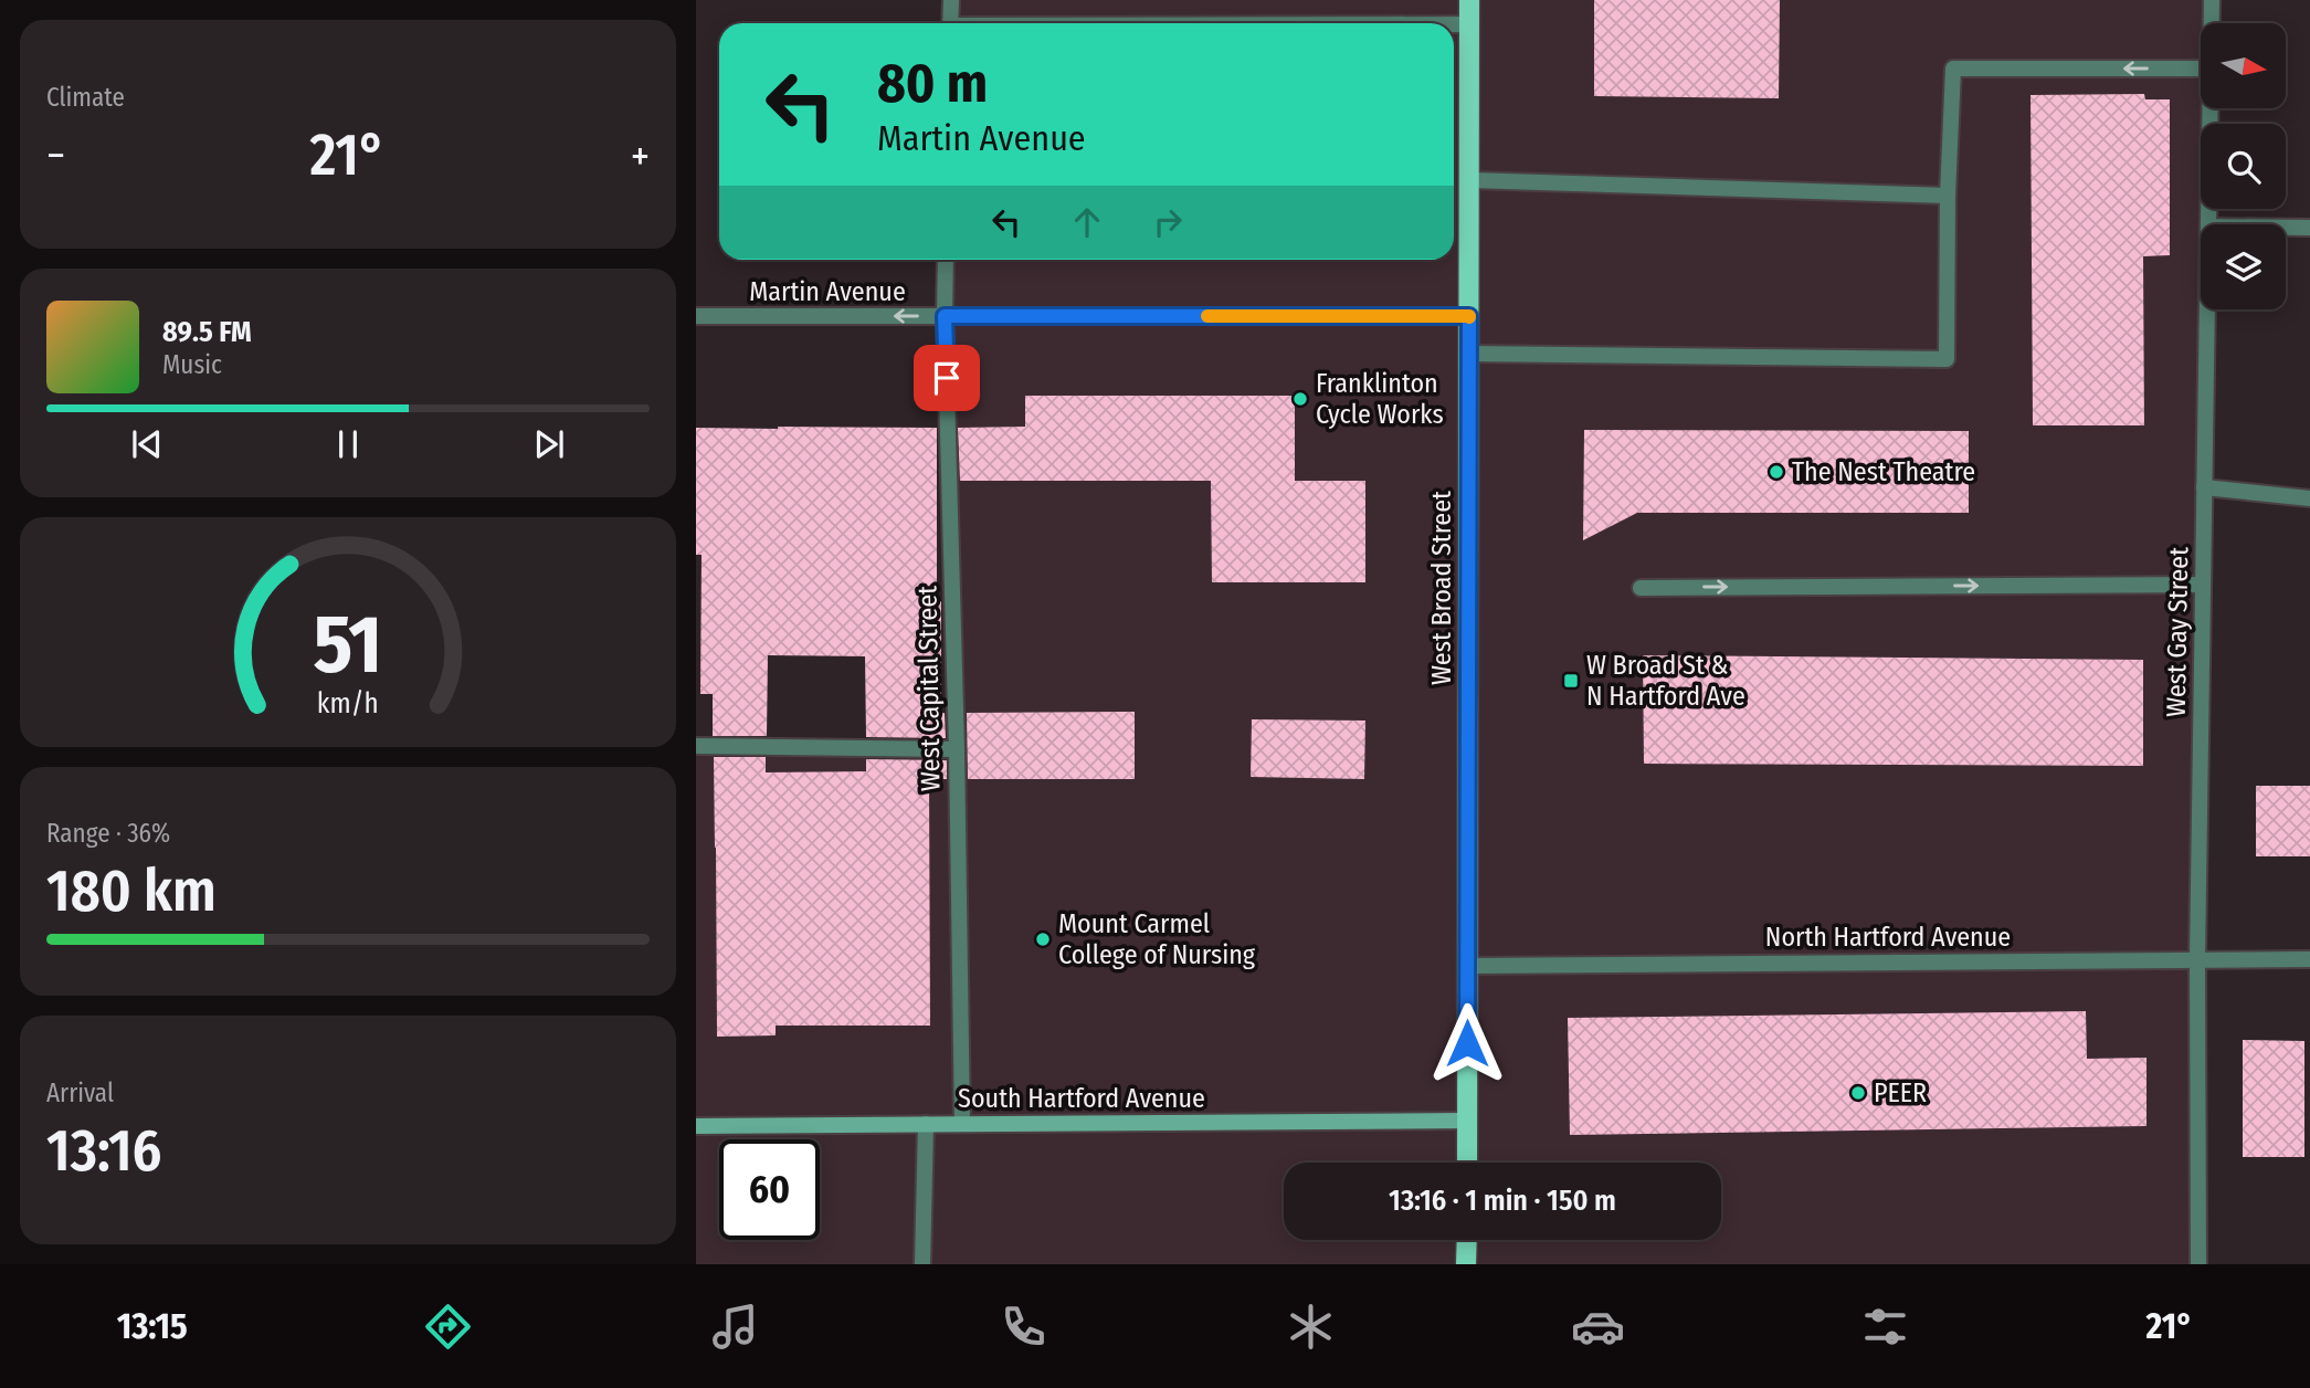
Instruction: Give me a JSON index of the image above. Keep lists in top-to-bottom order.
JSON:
{
  "streets": {
    "main road": ["West Broad Street"],
    "street": [
      "Martin Avenue",
      "West Gay Street",
      "West Capital Street",
      "North Hartford Avenue",
      "South Hartford Avenue"
    ]
  },
  "crossings": [
    ["Martin Avenue", "West Broad Street"],
    ["Martin Avenue", "West Capital Street"],
    ["West Broad Street", "North Hartford Avenue"],
    ["West Broad Street", "South Hartford Avenue"],
    ["West Gay Street", "North Hartford Avenue"],
    ["West Capital Street", "South Hartford Avenue"]
  ],
  "places": {
    "other": [
      "Franklinton Cycle Works",
      "The Nest Theatre",
      "Mount Carmel College of Nursing",
      "PEER"
    ],
    "transit": ["W Broad St & N Hartford Ave"]
  },
  "north": "right",
  "page": {
    "tile": [
      "Climate",
      ["Range · 36%", "180 km"],
      ["Arrival", "13:16"]
    ],
    "turn": ["80 m", "Martin Avenue"],
    "heat": ["−", "21°", "+"],
    "song": ["89.5 FM", "Music"],
    "limit": "60",
    "trip": "13:16 · 1 min · 150 m",
    "tabs": ["13:15", "21°"],
    "gauge": ["51", "km/h"]
  }
}
